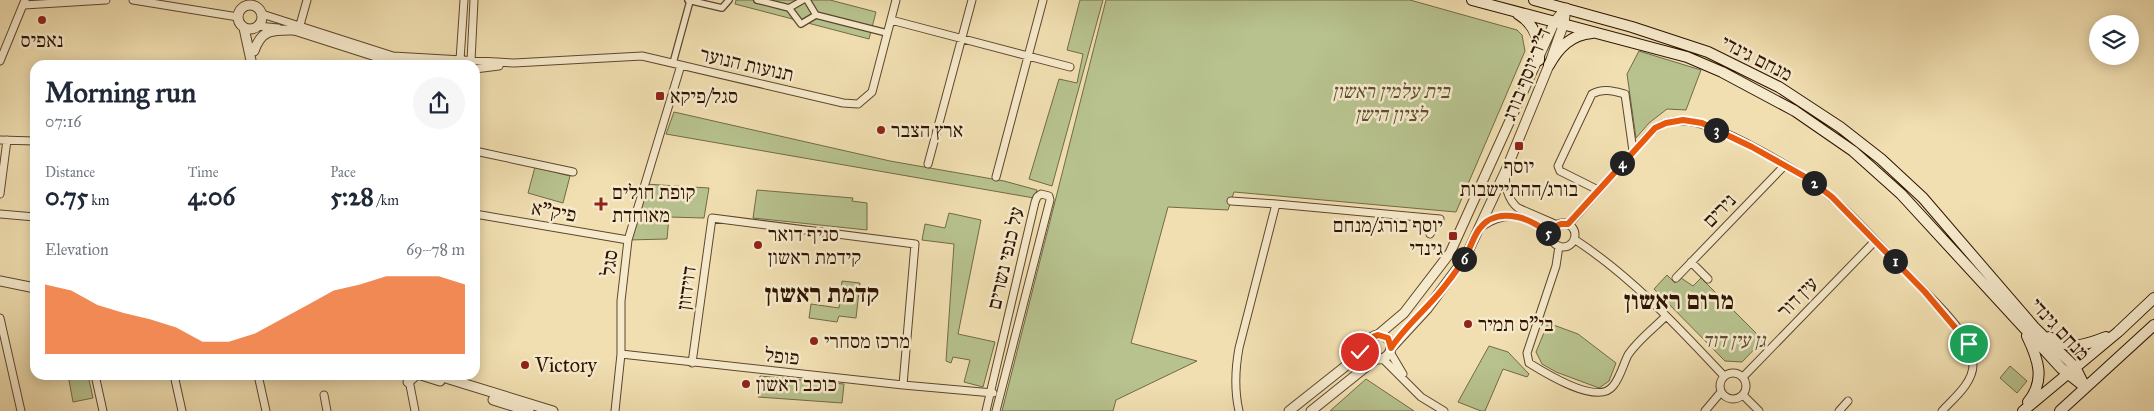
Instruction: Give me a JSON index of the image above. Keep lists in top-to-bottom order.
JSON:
{
  "streets": {
    "main road": ["מנחם גינדי"],
    "street": [
      "תנועות הנוער",
      "ד\"ר יוסף בורג",
      "נירים",
      "פיק\"א",
      "על כנפי נשרים",
      "סגל",
      "דוידזון",
      "עין דור",
      "פופל"
    ]
  },
  "crossings": [
    ["מנחם גינדי", "ד\"ר יוסף בורג"],
    ["תנועות הנוער", "סגל"],
    ["פיק\"א", "סגל"],
    ["על כנפי נשרים", "פופל"],
    ["סגל", "פופל"],
    ["דוידזון", "פופל"]
  ],
  "districts": ["קדמת ראשון", "מרום ראשון"],
  "parks": ["בית עלמין ראשון לציון הישן", "גן עין דוד"],
  "places": {
    "other": [
      "נאפיס",
      "ארץ הצבר",
      "סניף דואר קידמת ראשון",
      "בי\"ס תמיר",
      "מרכז מסחרי",
      "Victory",
      "כוכב ראשון"
    ],
    "transit": ["סגל/פיקא", "יוסף בורג/ההתיישבות", "יוסף בורג/מנחם גינדי"],
    "health": ["קופת חולים מאוחדת"]
  },
  "page": {
    "heading": ["Morning run", "07:16"],
    "pins": [
      "3",
      "4",
      "2",
      "5",
      "6",
      "1"
    ],
    "stats": [
      ["Distance", "0.75 km"],
      ["Time", "4:06"],
      ["Pace", "5:28 /km"]
    ],
    "chart": ["Elevation", "69–78 m"]
  }
}
